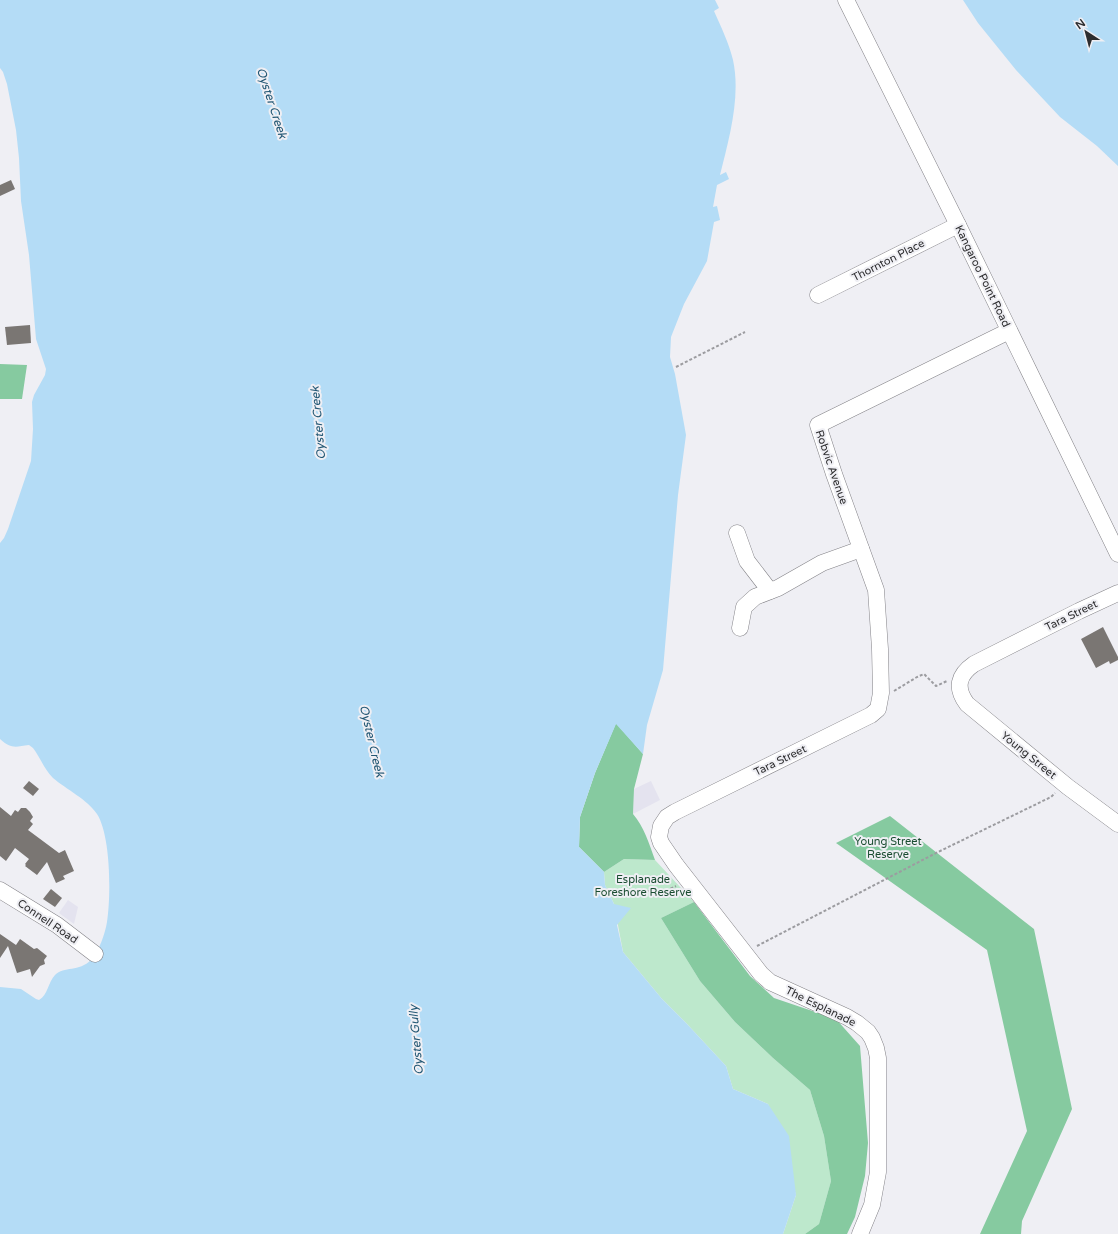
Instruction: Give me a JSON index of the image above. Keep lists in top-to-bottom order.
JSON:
{
  "streets": {
    "street": [
      "Thornton Place",
      "Kangaroo Point Road",
      "Robvic Avenue",
      "Tara Street",
      "Young Street",
      "Connell Road",
      "The Esplanade"
    ]
  },
  "crossings": [
    ["Thornton Place", "Kangaroo Point Road"],
    ["Kangaroo Point Road", "Robvic Avenue"],
    ["Robvic Avenue", "Tara Street"],
    ["Tara Street", "Young Street"],
    ["Tara Street", "The Esplanade"]
  ],
  "water": ["Oyster Creek", "Oyster Gully"],
  "parks": ["Young Street Reserve", "Esplanade Foreshore Reserve"],
  "north": "top left"
}
